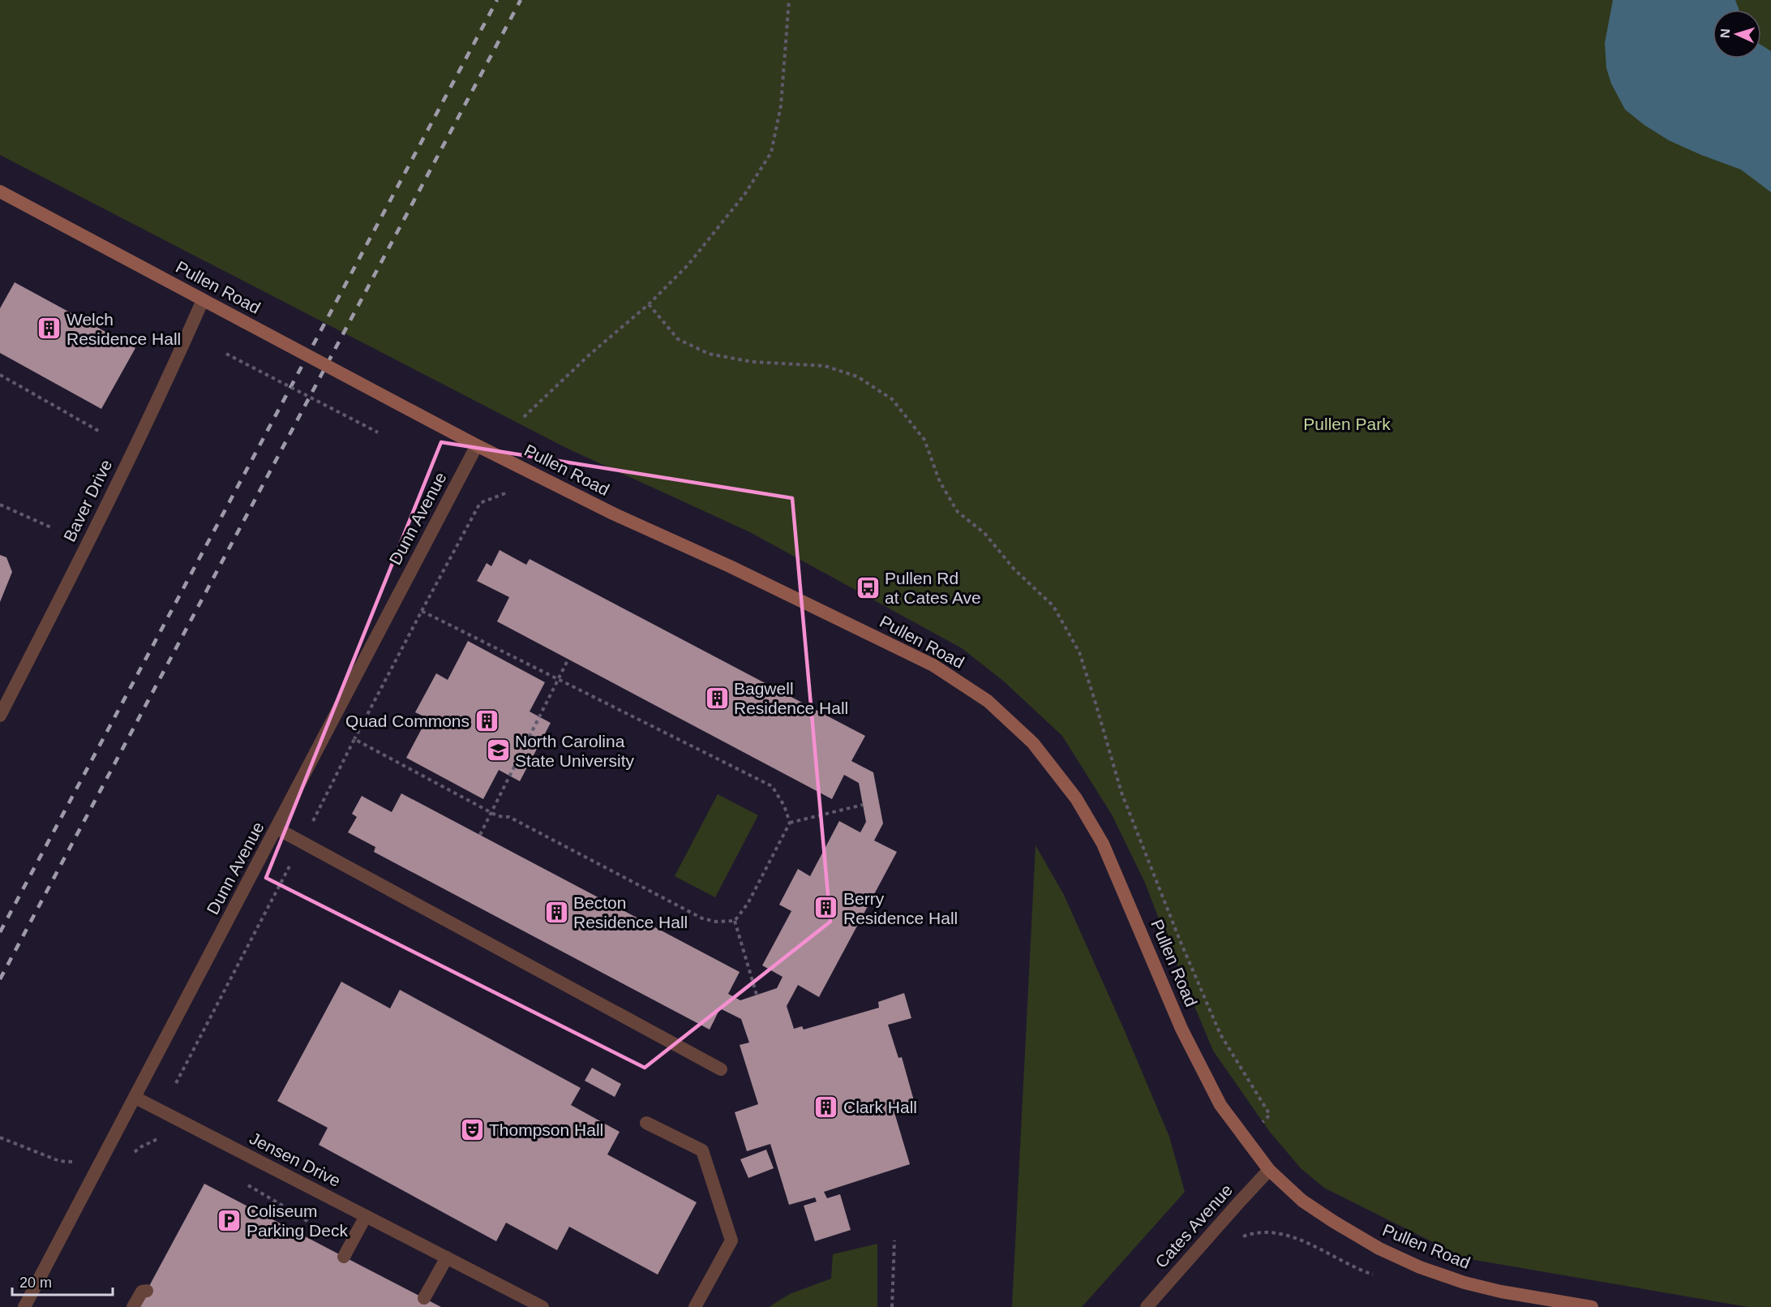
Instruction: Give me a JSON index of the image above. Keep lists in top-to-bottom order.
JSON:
{
  "streets": {
    "main road": ["Pullen Road"],
    "street": [
      "Baver Drive",
      "Dunn Avenue",
      "Jensen Drive",
      "Cates Avenue"
    ]
  },
  "crossings": [
    ["Pullen Road", "Baver Drive"],
    ["Pullen Road", "Dunn Avenue"],
    ["Pullen Road", "Cates Avenue"],
    ["Dunn Avenue", "Jensen Drive"]
  ],
  "parks": ["Pullen Park"],
  "places": {
    "building": [
      "Welch Residence Hall",
      "Bagwell Residence Hall",
      "Quad Commons",
      "Berry Residence Hall",
      "Becton Residence Hall",
      "Clark Hall"
    ],
    "bus stop": ["Pullen Rd at Cates Ave"],
    "school or university": ["North Carolina State University"],
    "theatre": ["Thompson Hall"],
    "parking": ["Coliseum Parking Deck"]
  },
  "scale_bar": "20 m",
  "north": "left"
}
